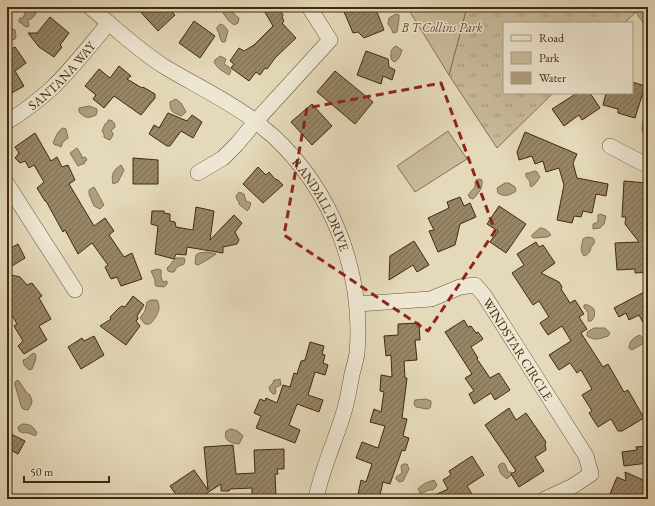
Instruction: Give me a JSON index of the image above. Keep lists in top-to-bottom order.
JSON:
{
  "streets": {
    "street": ["SANTANA WAY", "RANDALL DRIVE", "WINDSTAR CIRCLE"]
  },
  "crossings": [
    ["SANTANA WAY", "RANDALL DRIVE"],
    ["RANDALL DRIVE", "WINDSTAR CIRCLE"]
  ],
  "parks": ["B T Collins Park"],
  "legend": ["Road", "Park", "Water"],
  "scale_bar": "50 m"
}
